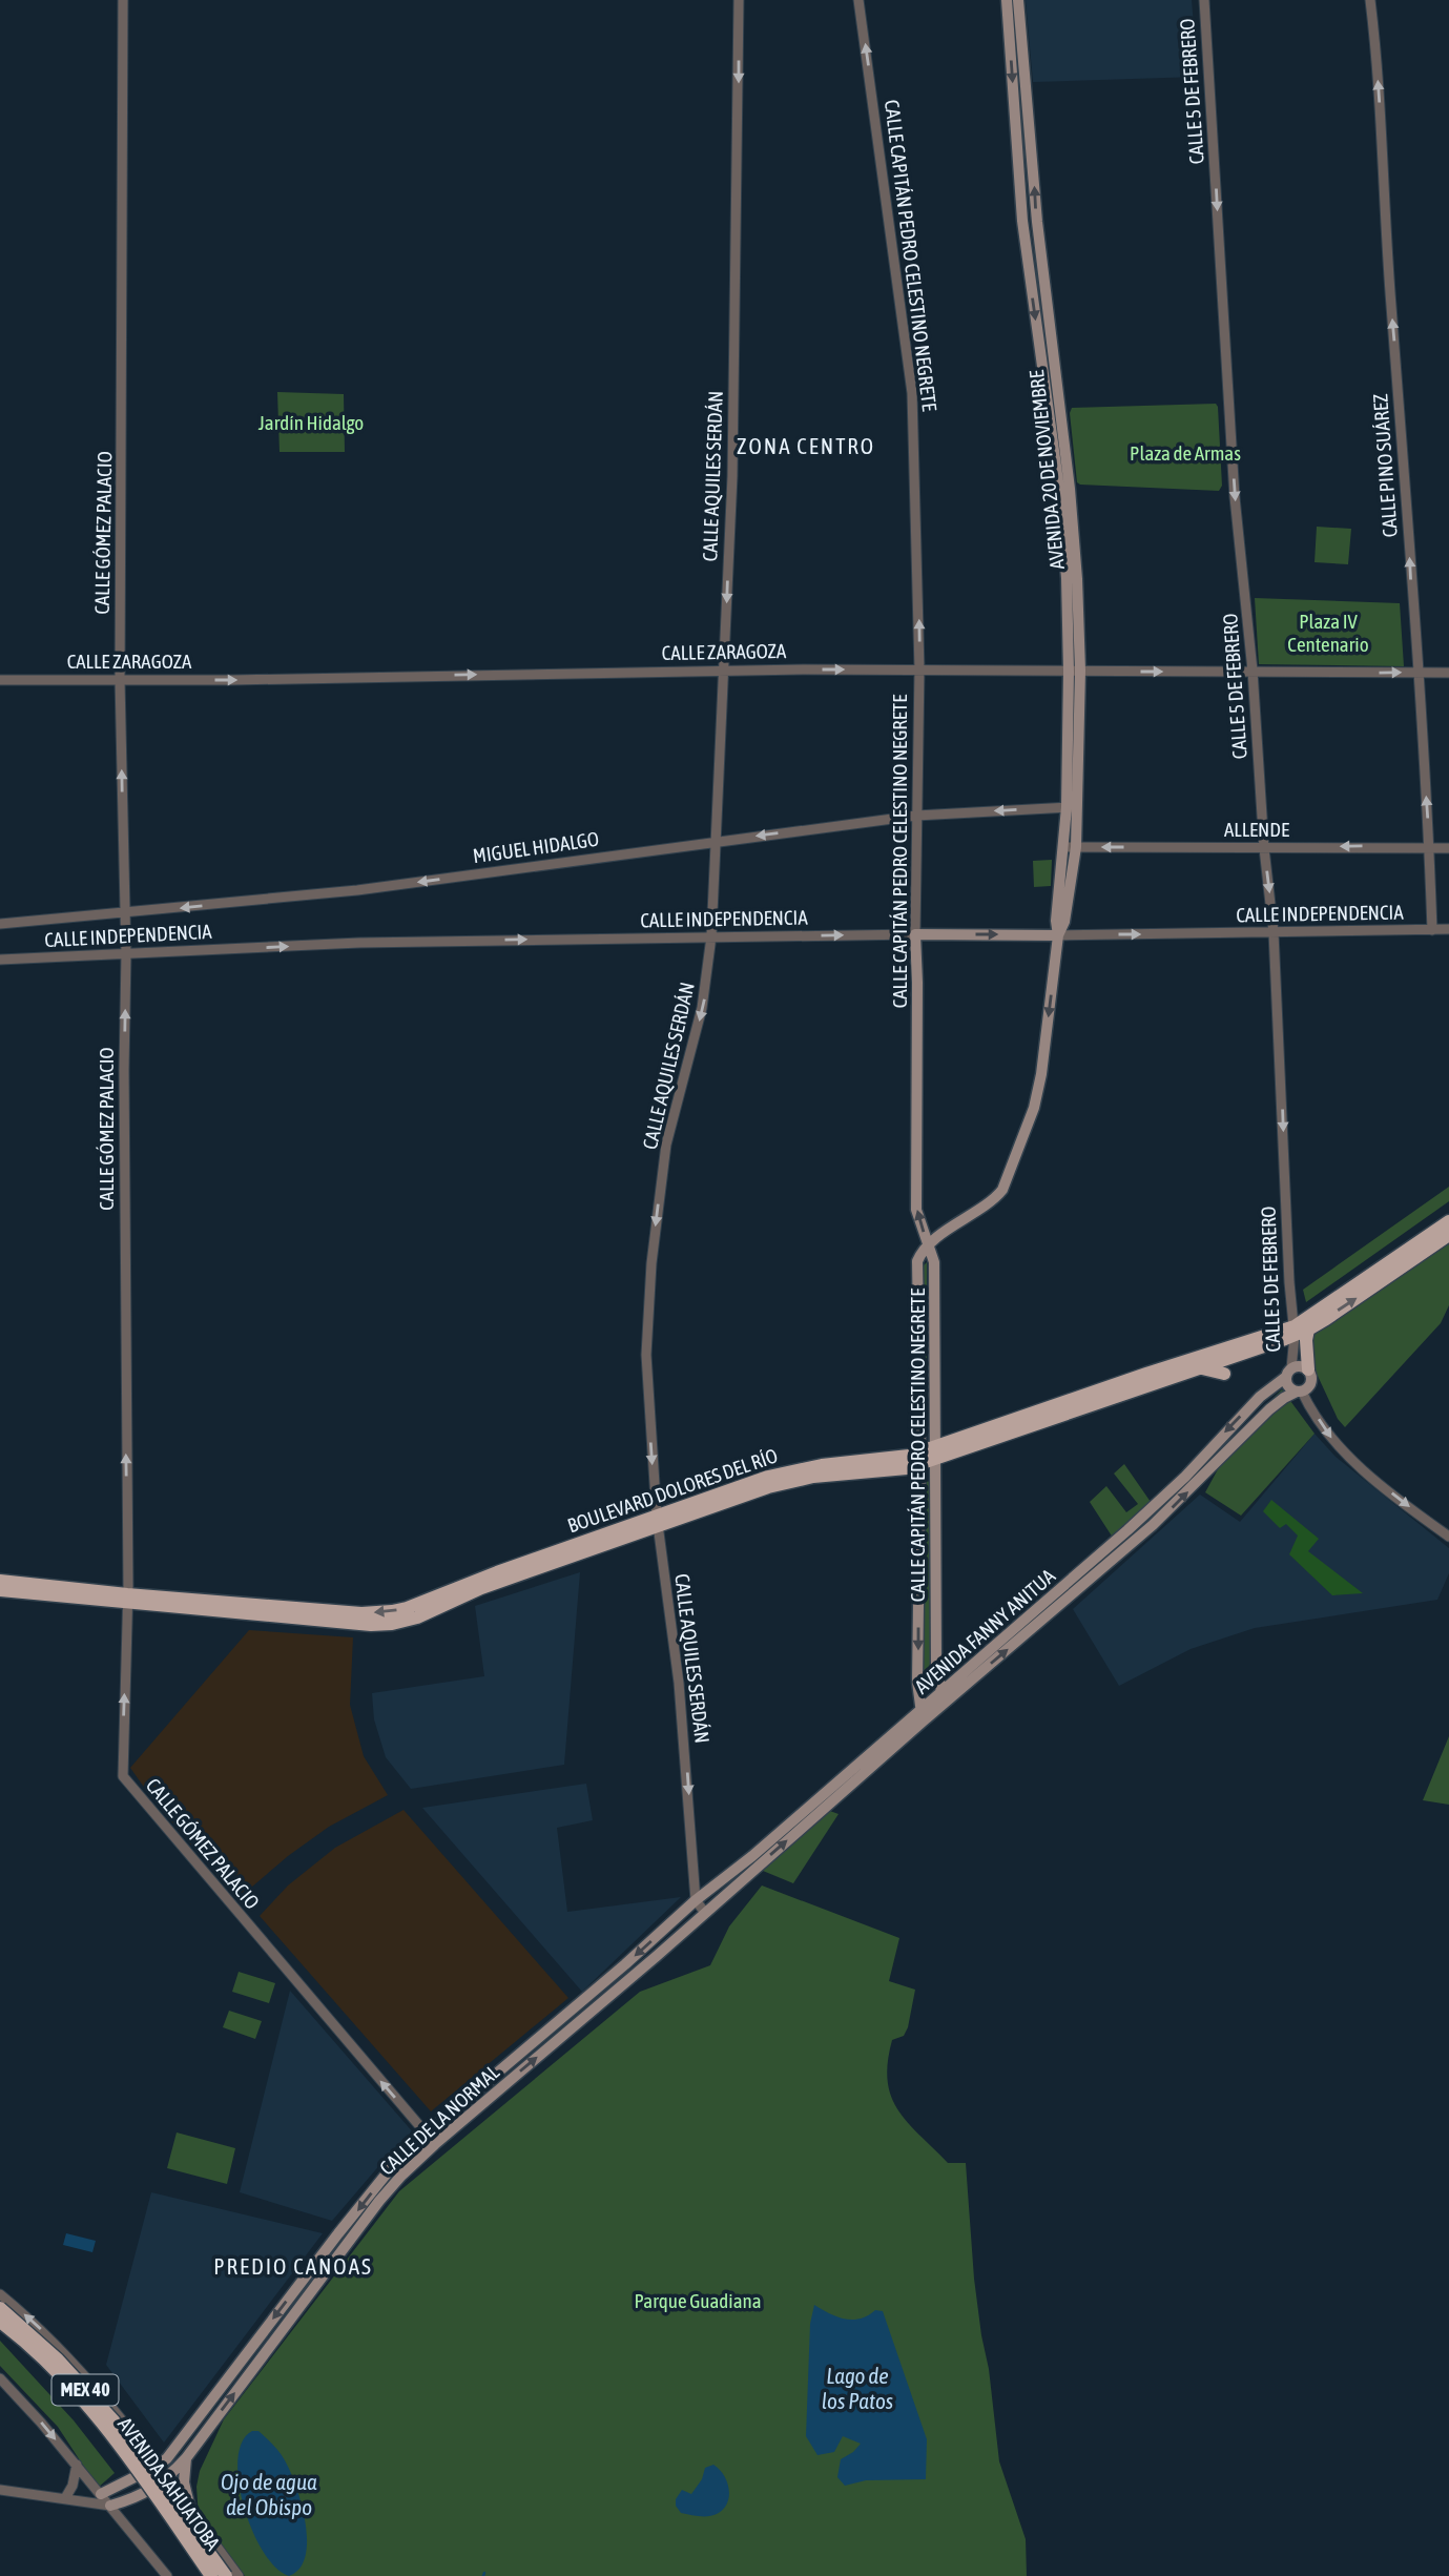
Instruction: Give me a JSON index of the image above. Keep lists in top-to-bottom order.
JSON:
{
  "streets": {
    "main road": [
      "CALLE CAPITÁN PEDRO CELESTINO NEGRETE",
      "AVENIDA 20 DE NOVIEMBRE",
      "CALLE INDEPENDENCIA",
      "BOULEVARD DOLORES DEL RÍO",
      "AVENIDA FANNY ANITUA",
      "CALLE DE LA NORMAL",
      "MEX 40",
      "AVENIDA SAHUATOBA"
    ],
    "street": [
      "CALLE 5 DE FEBRERO",
      "CALLE PINO SUÁREZ",
      "CALLE AQUILES SERDÁN",
      "CALLE GÓMEZ PALACIO",
      "CALLE ZARAGOZA",
      "ALLENDE",
      "MIGUEL HIDALGO"
    ]
  },
  "crossings": [
    ["CALLE 5 DE FEBRERO", "CALLE ZARAGOZA"],
    ["CALLE 5 DE FEBRERO", "ALLENDE"],
    ["CALLE 5 DE FEBRERO", "CALLE INDEPENDENCIA"],
    ["CALLE 5 DE FEBRERO", "BOULEVARD DOLORES DEL RÍO"],
    ["CALLE 5 DE FEBRERO", "AVENIDA FANNY ANITUA"],
    ["CALLE CAPITÁN PEDRO CELESTINO NEGRETE", "AVENIDA 20 DE NOVIEMBRE"],
    ["CALLE CAPITÁN PEDRO CELESTINO NEGRETE", "CALLE ZARAGOZA"],
    ["CALLE CAPITÁN PEDRO CELESTINO NEGRETE", "MIGUEL HIDALGO"],
    ["CALLE CAPITÁN PEDRO CELESTINO NEGRETE", "CALLE INDEPENDENCIA"],
    ["CALLE CAPITÁN PEDRO CELESTINO NEGRETE", "BOULEVARD DOLORES DEL RÍO"],
    ["CALLE CAPITÁN PEDRO CELESTINO NEGRETE", "AVENIDA FANNY ANITUA"],
    ["CALLE PINO SUÁREZ", "CALLE ZARAGOZA"],
    ["CALLE PINO SUÁREZ", "ALLENDE"],
    ["CALLE PINO SUÁREZ", "CALLE INDEPENDENCIA"],
    ["AVENIDA 20 DE NOVIEMBRE", "CALLE ZARAGOZA"],
    ["AVENIDA 20 DE NOVIEMBRE", "ALLENDE"],
    ["AVENIDA 20 DE NOVIEMBRE", "MIGUEL HIDALGO"],
    ["AVENIDA 20 DE NOVIEMBRE", "CALLE INDEPENDENCIA"],
    ["CALLE AQUILES SERDÁN", "CALLE ZARAGOZA"],
    ["CALLE AQUILES SERDÁN", "MIGUEL HIDALGO"],
    ["CALLE AQUILES SERDÁN", "CALLE INDEPENDENCIA"],
    ["CALLE AQUILES SERDÁN", "BOULEVARD DOLORES DEL RÍO"],
    ["CALLE AQUILES SERDÁN", "AVENIDA FANNY ANITUA"],
    ["CALLE AQUILES SERDÁN", "CALLE DE LA NORMAL"],
    ["CALLE GÓMEZ PALACIO", "CALLE ZARAGOZA"],
    ["CALLE GÓMEZ PALACIO", "MIGUEL HIDALGO"],
    ["CALLE GÓMEZ PALACIO", "CALLE INDEPENDENCIA"],
    ["CALLE GÓMEZ PALACIO", "BOULEVARD DOLORES DEL RÍO"],
    ["CALLE GÓMEZ PALACIO", "CALLE DE LA NORMAL"],
    ["AVENIDA FANNY ANITUA", "CALLE DE LA NORMAL"]
  ],
  "one_way": [
    "CALLE 5 DE FEBRERO",
    "CALLE PINO SUÁREZ",
    "CALLE AQUILES SERDÁN",
    "CALLE GÓMEZ PALACIO",
    "CALLE ZARAGOZA",
    "ALLENDE",
    "MIGUEL HIDALGO",
    "CALLE INDEPENDENCIA"
  ],
  "districts": ["ZONA CENTRO", "PREDIO CANOAS"],
  "water": ["Lago de los Patos", "Ojo de agua del Obispo"],
  "parks": [
    "Jardín Hidalgo",
    "Plaza de Armas",
    "Plaza IV Centenario",
    "Parque Guadiana"
  ]
}
